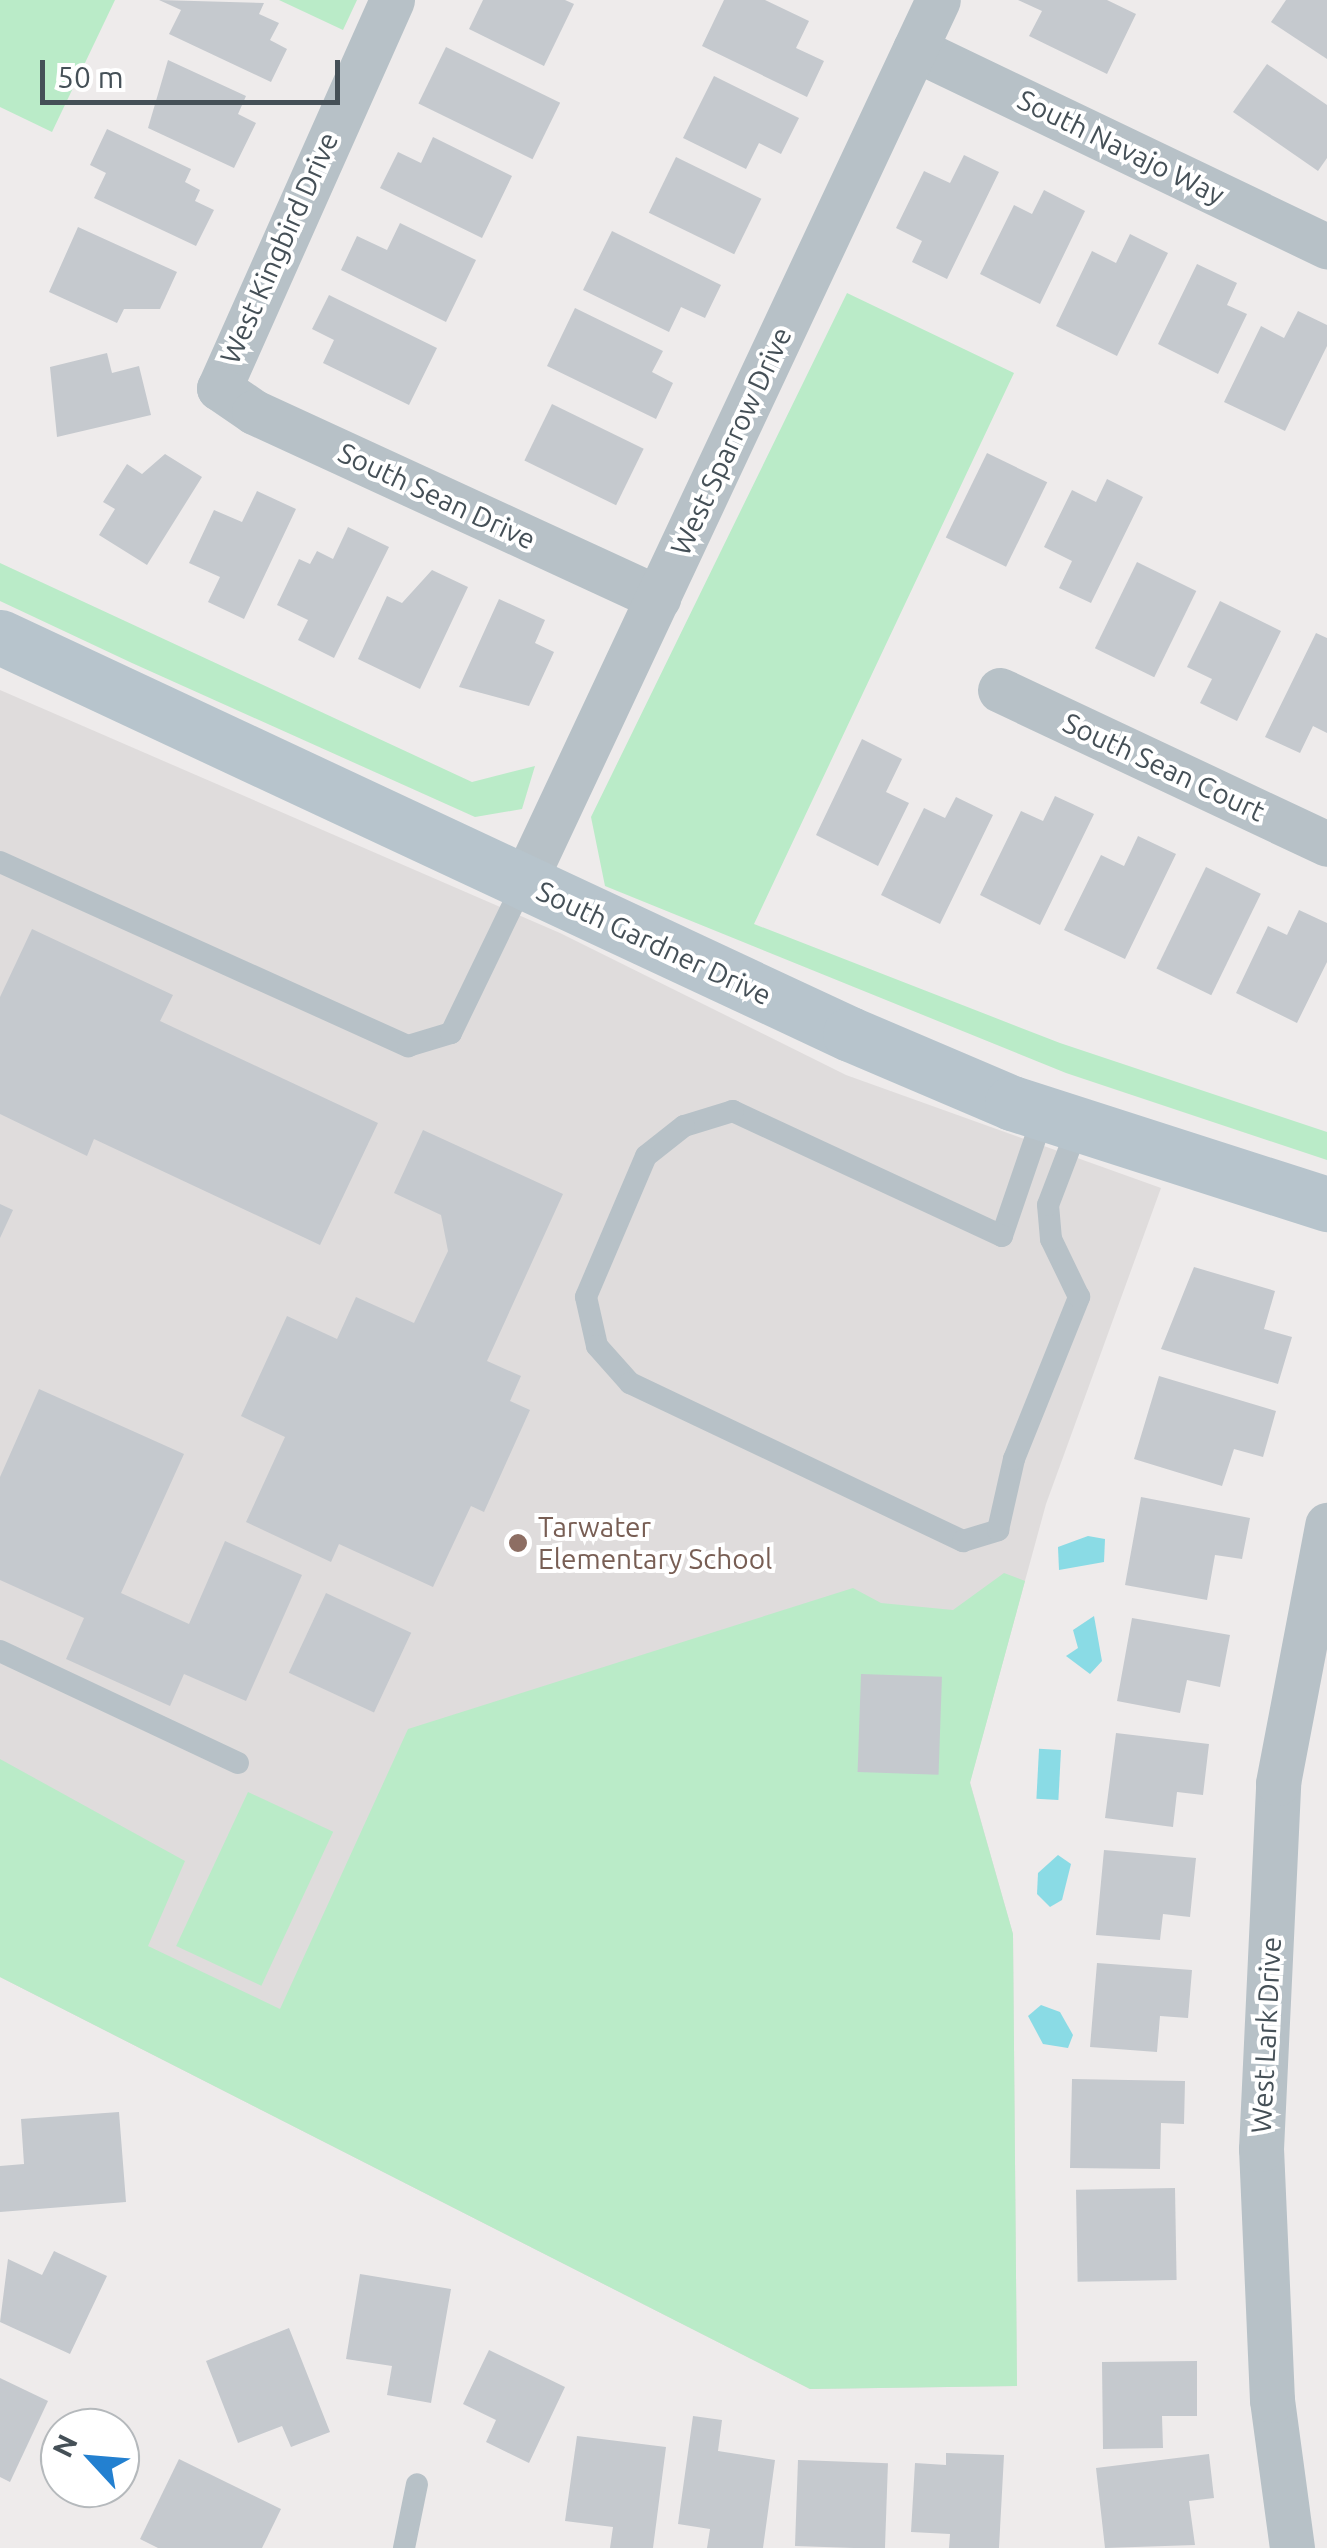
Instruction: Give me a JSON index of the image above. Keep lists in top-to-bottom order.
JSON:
{
  "streets": {
    "street": [
      "South Navajo Way",
      "West Kingbird Drive",
      "West Sparrow Drive",
      "South Sean Drive",
      "South Sean Court",
      "South Gardner Drive",
      "West Lark Drive"
    ]
  },
  "crossings": [
    ["South Navajo Way", "West Sparrow Drive"],
    ["West Kingbird Drive", "South Sean Drive"],
    ["West Sparrow Drive", "South Sean Drive"],
    ["West Sparrow Drive", "South Gardner Drive"]
  ],
  "places": ["Tarwater Elementary School"],
  "scale_bar": "50 m",
  "north": "top left"
}
